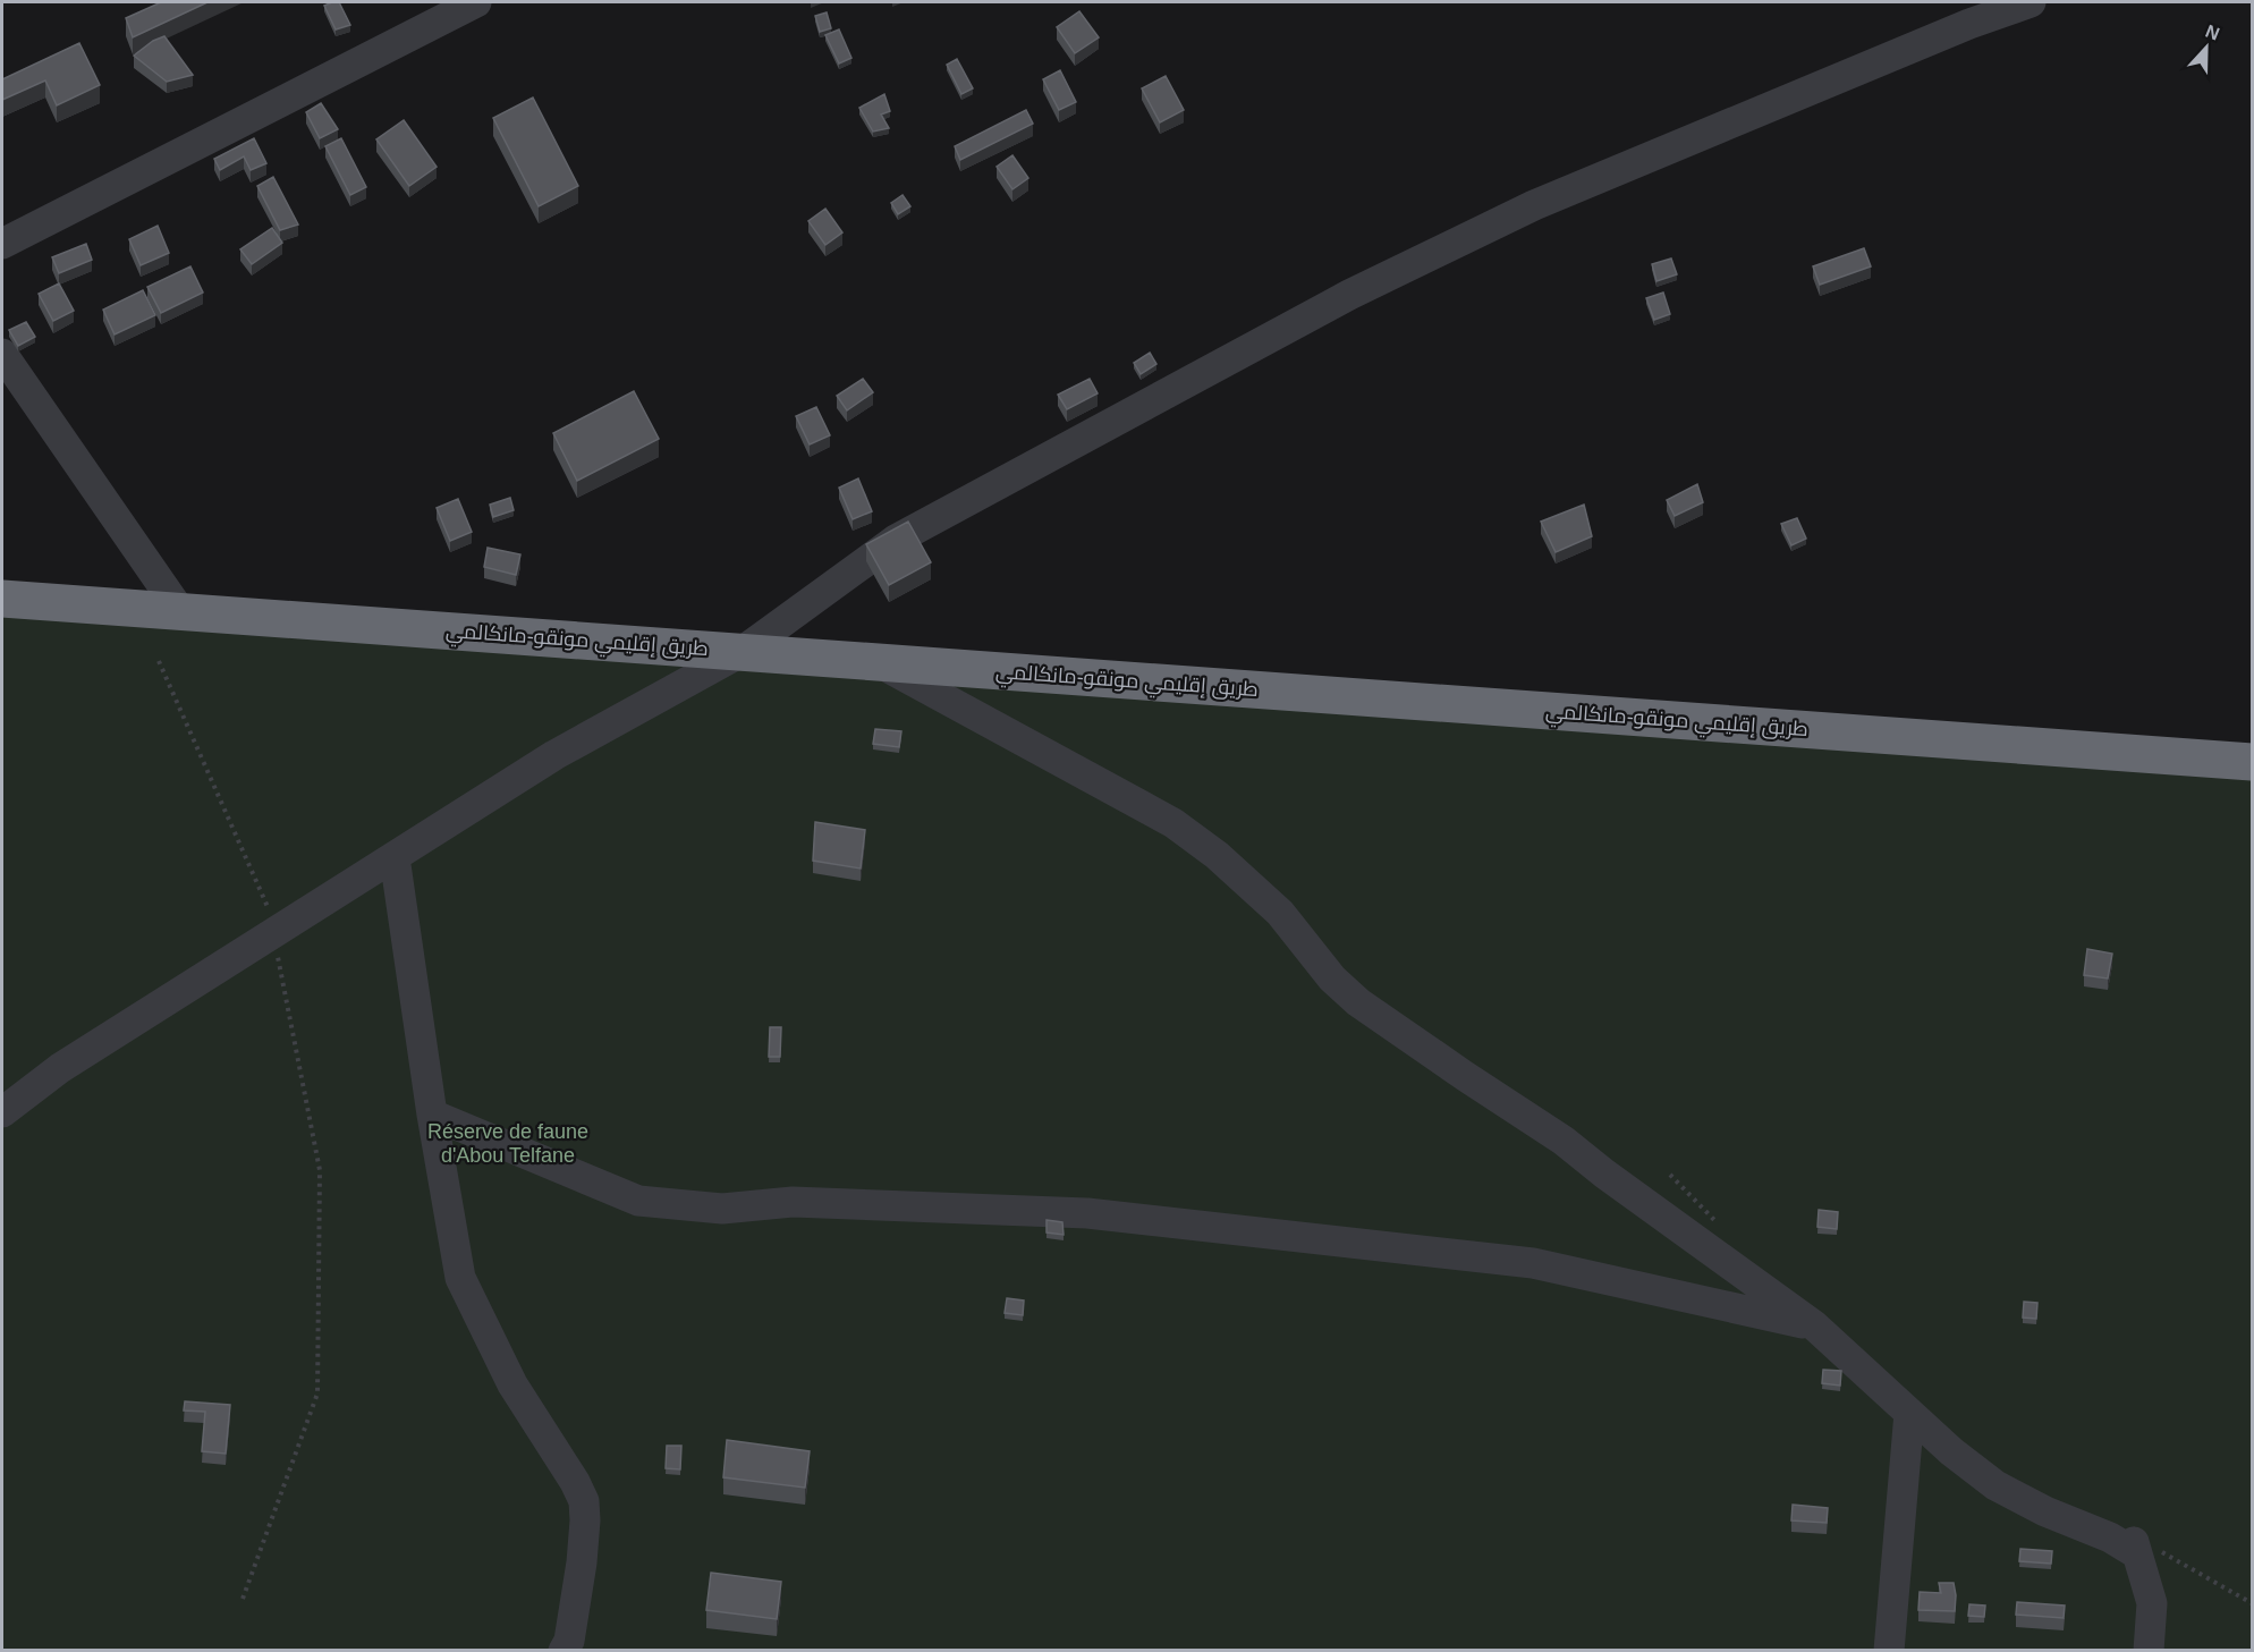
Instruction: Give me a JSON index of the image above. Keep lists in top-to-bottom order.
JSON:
{
  "streets": {
    "highway": ["طريق إقليمي مونقو-مانكالمي"]
  },
  "parks": ["Réserve de faune d'Abou Telfane"],
  "north": "top"
}
